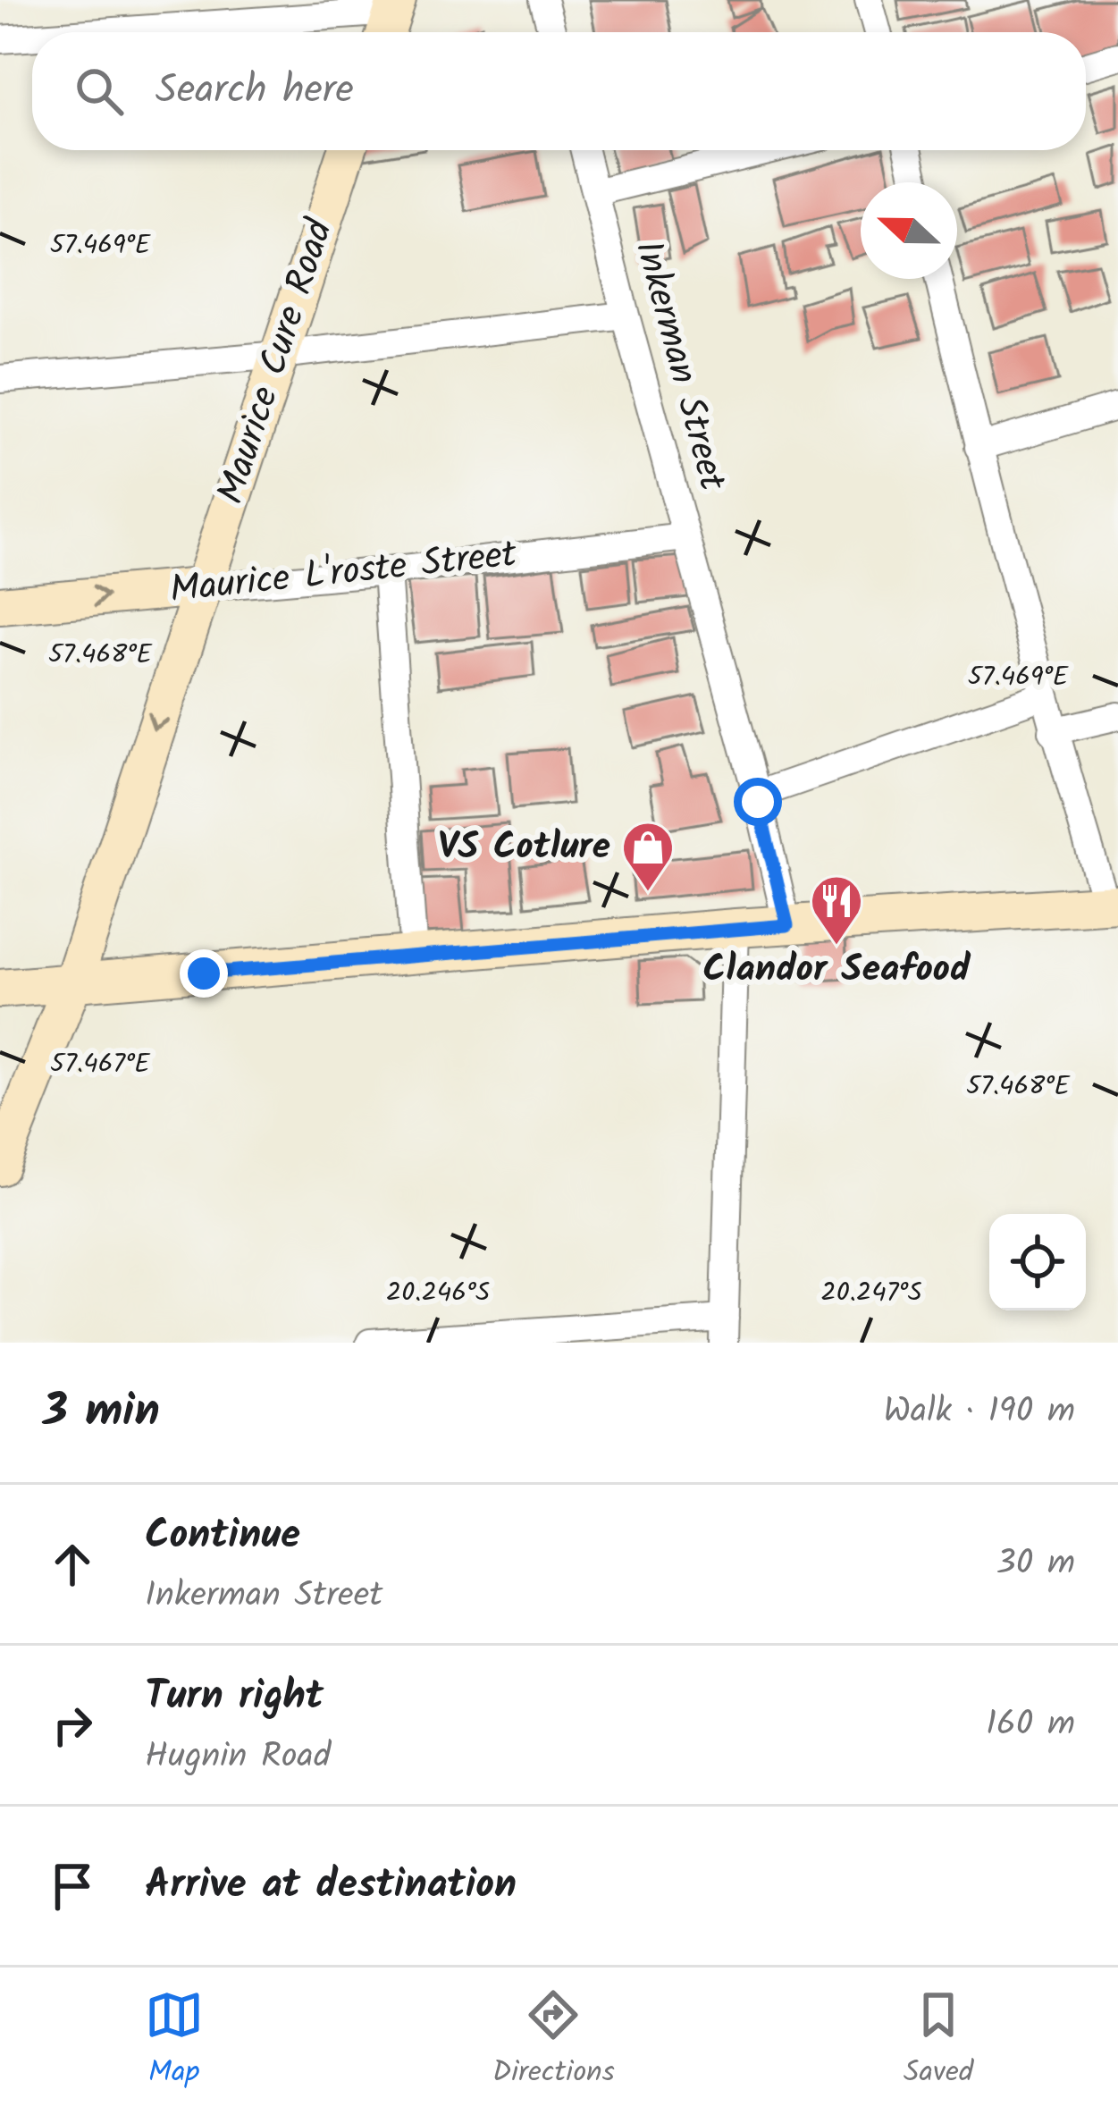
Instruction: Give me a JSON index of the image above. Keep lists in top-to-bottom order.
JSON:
{
  "streets": {
    "main road": ["Maurice Cure Road", "Maurice L'roste Street"],
    "street": ["Inkerman Street"]
  },
  "crossings": [
    ["Maurice Cure Road", "Maurice L'roste Street"],
    ["Inkerman Street", "Maurice L'roste Street"]
  ],
  "one_way": ["Maurice Cure Road"],
  "places": {
    "shop": ["VS Cotlure"],
    "restaurant": ["Clandor Seafood"]
  },
  "north": "left",
  "page": {
    "search": "Search here",
    "heading": ["3 min", "Walk · 190 m"],
    "list": [
      ["Continue", "Inkerman Street", "30 m"],
      ["Turn right", "Hugnin Road", "160 m"],
      "Arrive at destination"
    ],
    "nav": ["Map", "Directions", "Saved"]
  },
  "coordinates": [
    "57.469°E",
    "57.468°E",
    "57.467°E",
    "20.246°S",
    "20.247°S"
  ]
}
